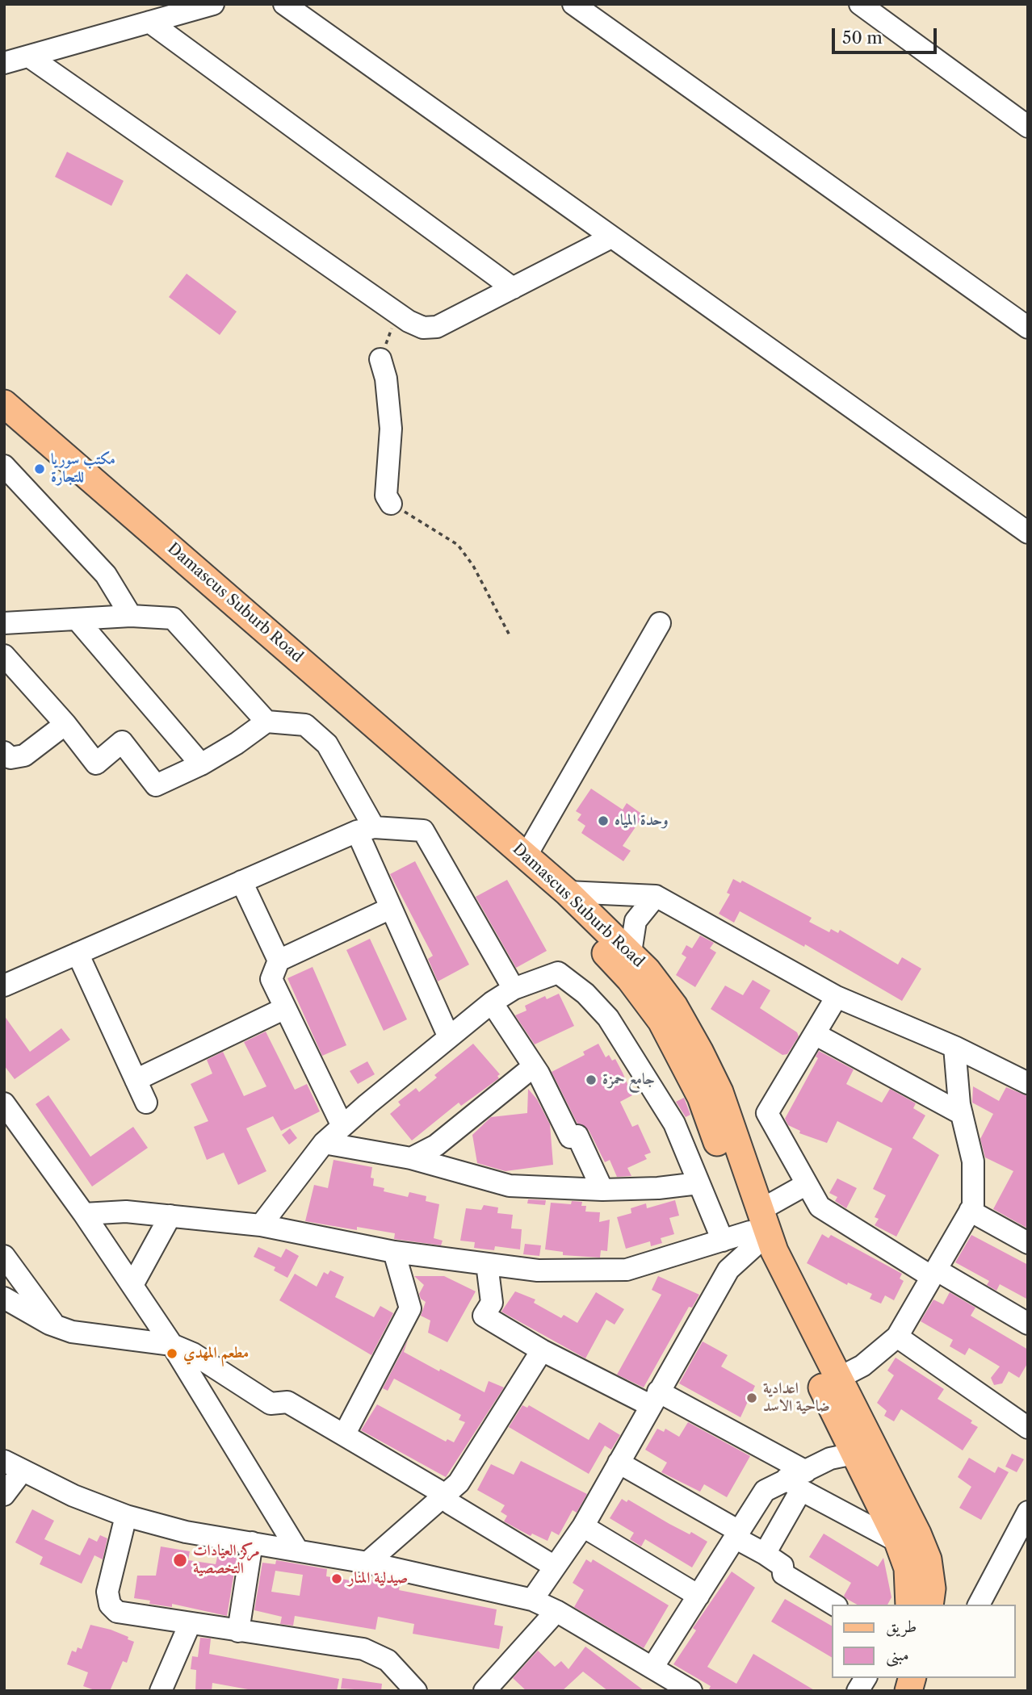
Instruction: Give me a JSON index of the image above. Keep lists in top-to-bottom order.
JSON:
{
  "streets": {
    "main road": ["Damascus Suburb Road"]
  },
  "places": [
    "مكتب سوريا للتجارة",
    "وحدة المياه",
    "جامع حمزة",
    "مطعم المهدي",
    "اعدادية ضاحية الاسد",
    "مركز العيادات التخصصية",
    "صيدلية المنار"
  ],
  "legend": ["طريق", "مبنى"],
  "scale_bar": "50 m"
}
